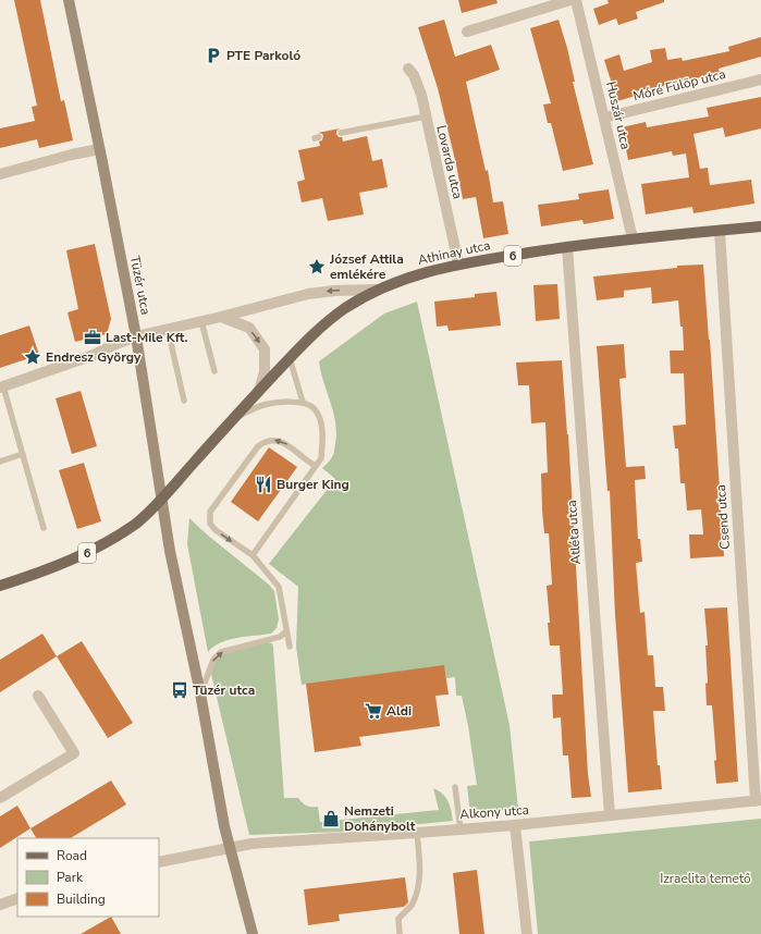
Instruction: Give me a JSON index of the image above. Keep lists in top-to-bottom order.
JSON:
{
  "streets": {
    "main road": ["Athinay utca", "6"],
    "street": [
      "Móré Fülöp utca",
      "Huszár utca",
      "Lovarda utca",
      "Tüzér utca",
      "Csend utca",
      "Atléta utca",
      "Alkony utca"
    ]
  },
  "crossings": [
    ["Móré Fülöp utca", "Huszár utca"],
    ["Huszár utca", "Athinay utca"],
    ["Lovarda utca", "Athinay utca"],
    ["Athinay utca", "6"],
    ["Athinay utca", "Tüzér utca"],
    ["Athinay utca", "Csend utca"],
    ["Athinay utca", "Atléta utca"],
    ["6", "Tüzér utca"],
    ["Tüzér utca", "Alkony utca"],
    ["Csend utca", "Alkony utca"],
    ["Atléta utca", "Alkony utca"]
  ],
  "parks": ["Izraelita temető"],
  "places": {
    "parking": ["PTE Parkoló"],
    "place": ["József Attila emlékére", "Endresz György"],
    "office": ["Last-Mile Kft."],
    "restaurant": ["Burger King"],
    "bus stop": ["Tüzér utca"],
    "supermarket": ["Aldi"],
    "shop": ["Nemzeti Dohánybolt"]
  },
  "legend": ["Road", "Park", "Building"]
}
